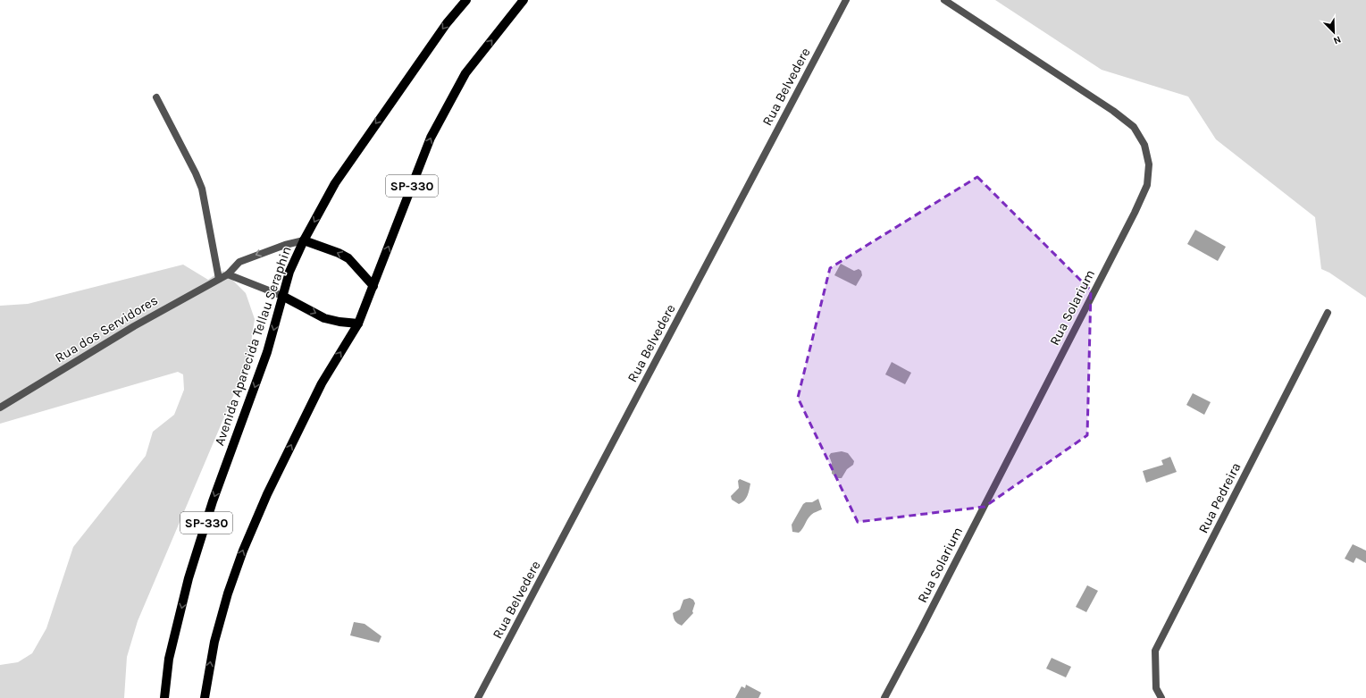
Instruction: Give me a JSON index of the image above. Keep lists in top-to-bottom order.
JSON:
{
  "streets": {
    "main road": ["SP-330", "Avenida Aparecida Tellau Seraphin"],
    "street": [
      "Rua Belvedere",
      "Rua Solarium",
      "Rua dos Servidores",
      "Rua Pedreira"
    ]
  },
  "crossings": [
    ["Rua dos Servidores", "Avenida Aparecida Tellau Seraphin"]
  ],
  "north": "bottom right"
}
